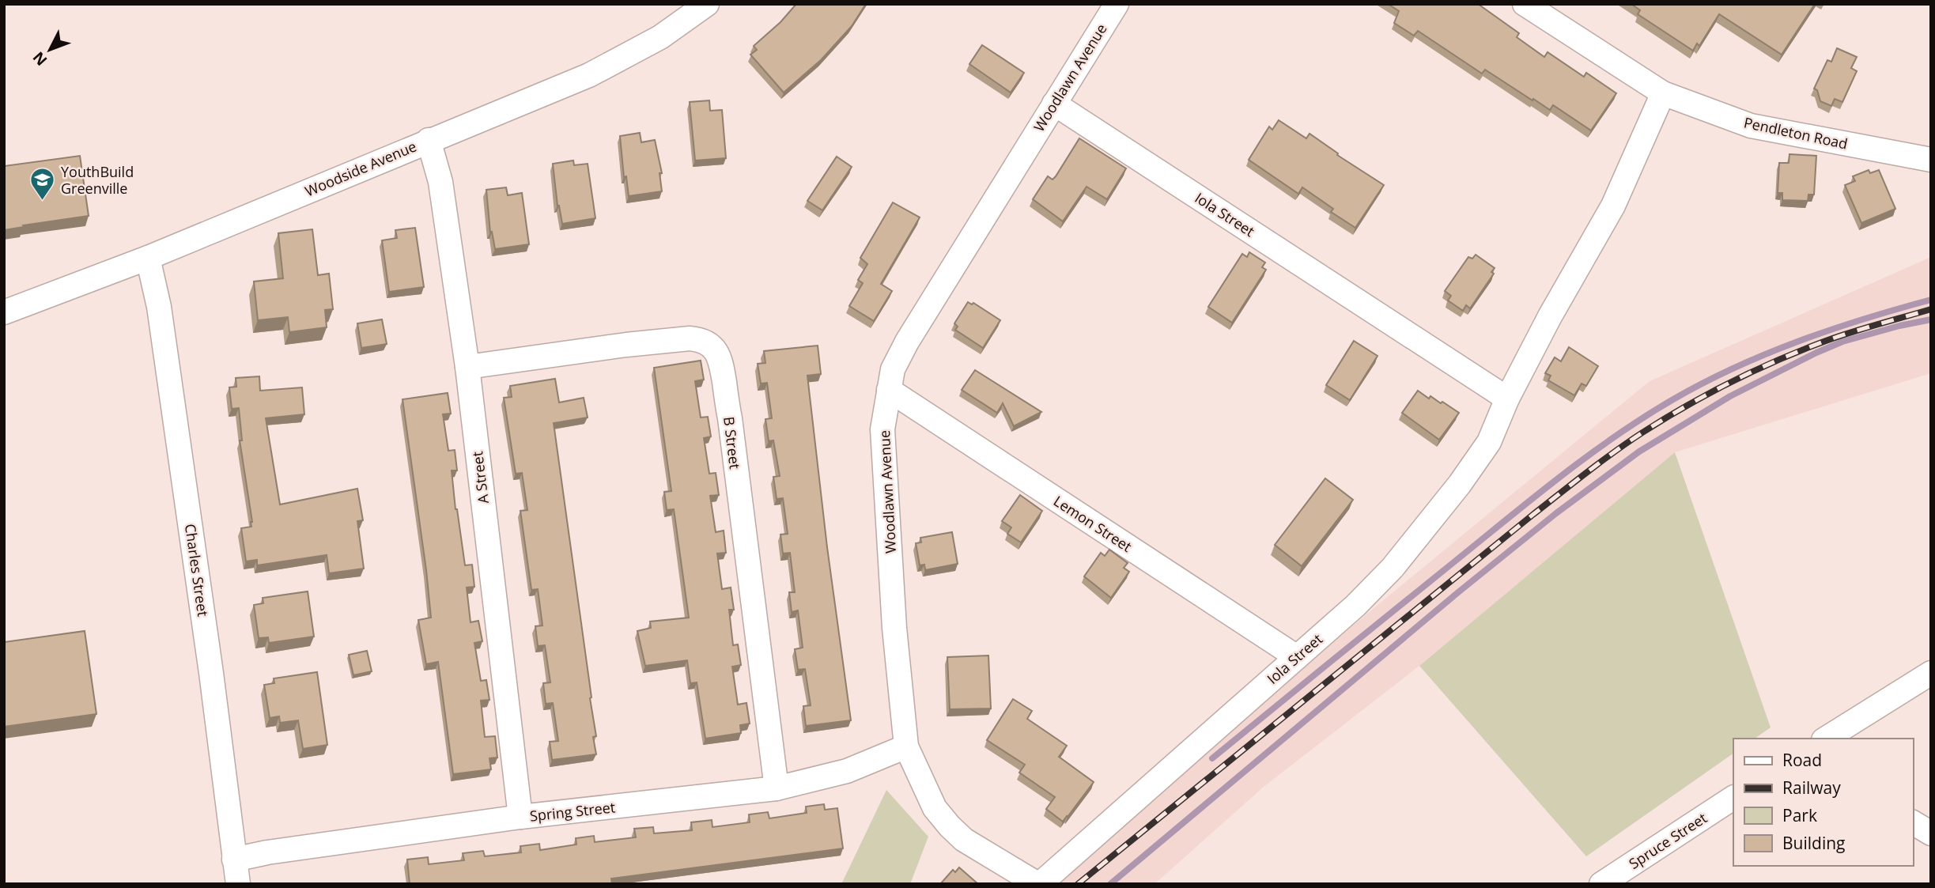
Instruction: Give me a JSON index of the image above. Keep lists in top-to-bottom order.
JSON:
{
  "streets": {
    "street": [
      "Woodlawn Avenue",
      "Pendleton Road",
      "Woodside Avenue",
      "Iola Street",
      "B Street",
      "A Street",
      "Lemon Street",
      "Charles Street",
      "Spring Street",
      "Spruce Street"
    ]
  },
  "crossings": [
    ["Woodlawn Avenue", "Iola Street"],
    ["Woodlawn Avenue", "Lemon Street"],
    ["Woodlawn Avenue", "Spring Street"],
    ["Pendleton Road", "Iola Street"],
    ["Woodside Avenue", "A Street"],
    ["Woodside Avenue", "Charles Street"],
    ["Iola Street", "Lemon Street"],
    ["B Street", "A Street"],
    ["B Street", "Spring Street"],
    ["A Street", "Spring Street"],
    ["Charles Street", "Spring Street"]
  ],
  "places": {
    "school or university": ["YouthBuild Greenville"]
  },
  "legend": [
    "Road",
    "Railway",
    "Park",
    "Building"
  ],
  "north": "bottom left"
}
